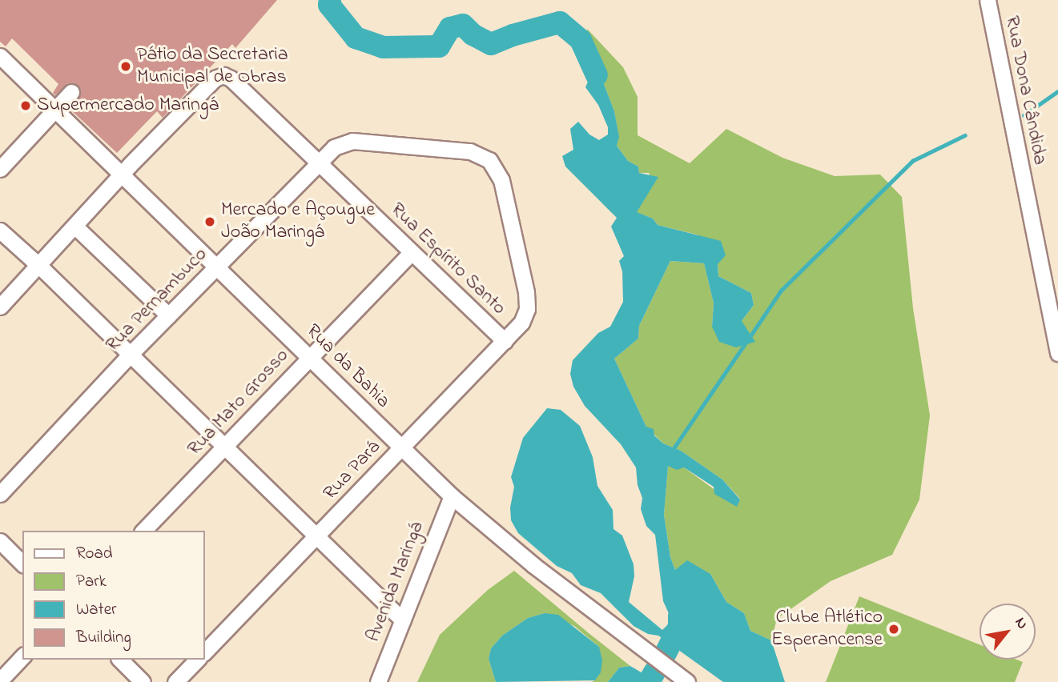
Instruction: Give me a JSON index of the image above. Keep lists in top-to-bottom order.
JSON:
{
  "streets": {
    "street": [
      "Rua Dona Cândida",
      "Rua Espírito Santo",
      "Rua Pernambuco",
      "Rua da Bahia",
      "Rua Mato Grosso",
      "Rua Pará",
      "Avenida Maringá"
    ]
  },
  "crossings": [
    ["Rua Espírito Santo", "Rua Pernambuco"],
    ["Rua Espírito Santo", "Rua da Bahia"],
    ["Rua Espírito Santo", "Rua Mato Grosso"],
    ["Rua Espírito Santo", "Rua Pará"],
    ["Rua Pernambuco", "Rua da Bahia"],
    ["Rua Pernambuco", "Rua Pará"],
    ["Rua da Bahia", "Rua Mato Grosso"],
    ["Rua da Bahia", "Rua Pará"],
    ["Rua da Bahia", "Avenida Maringá"]
  ],
  "places": [
    "Pátio da Secretaria Municipal de Obras",
    "Supermercado Maringá",
    "Mercado e Açougue João Maringá",
    "Clube Atlético Esperancense"
  ],
  "legend": [
    "Road",
    "Park",
    "Water",
    "Building"
  ],
  "north": "top right"
}
